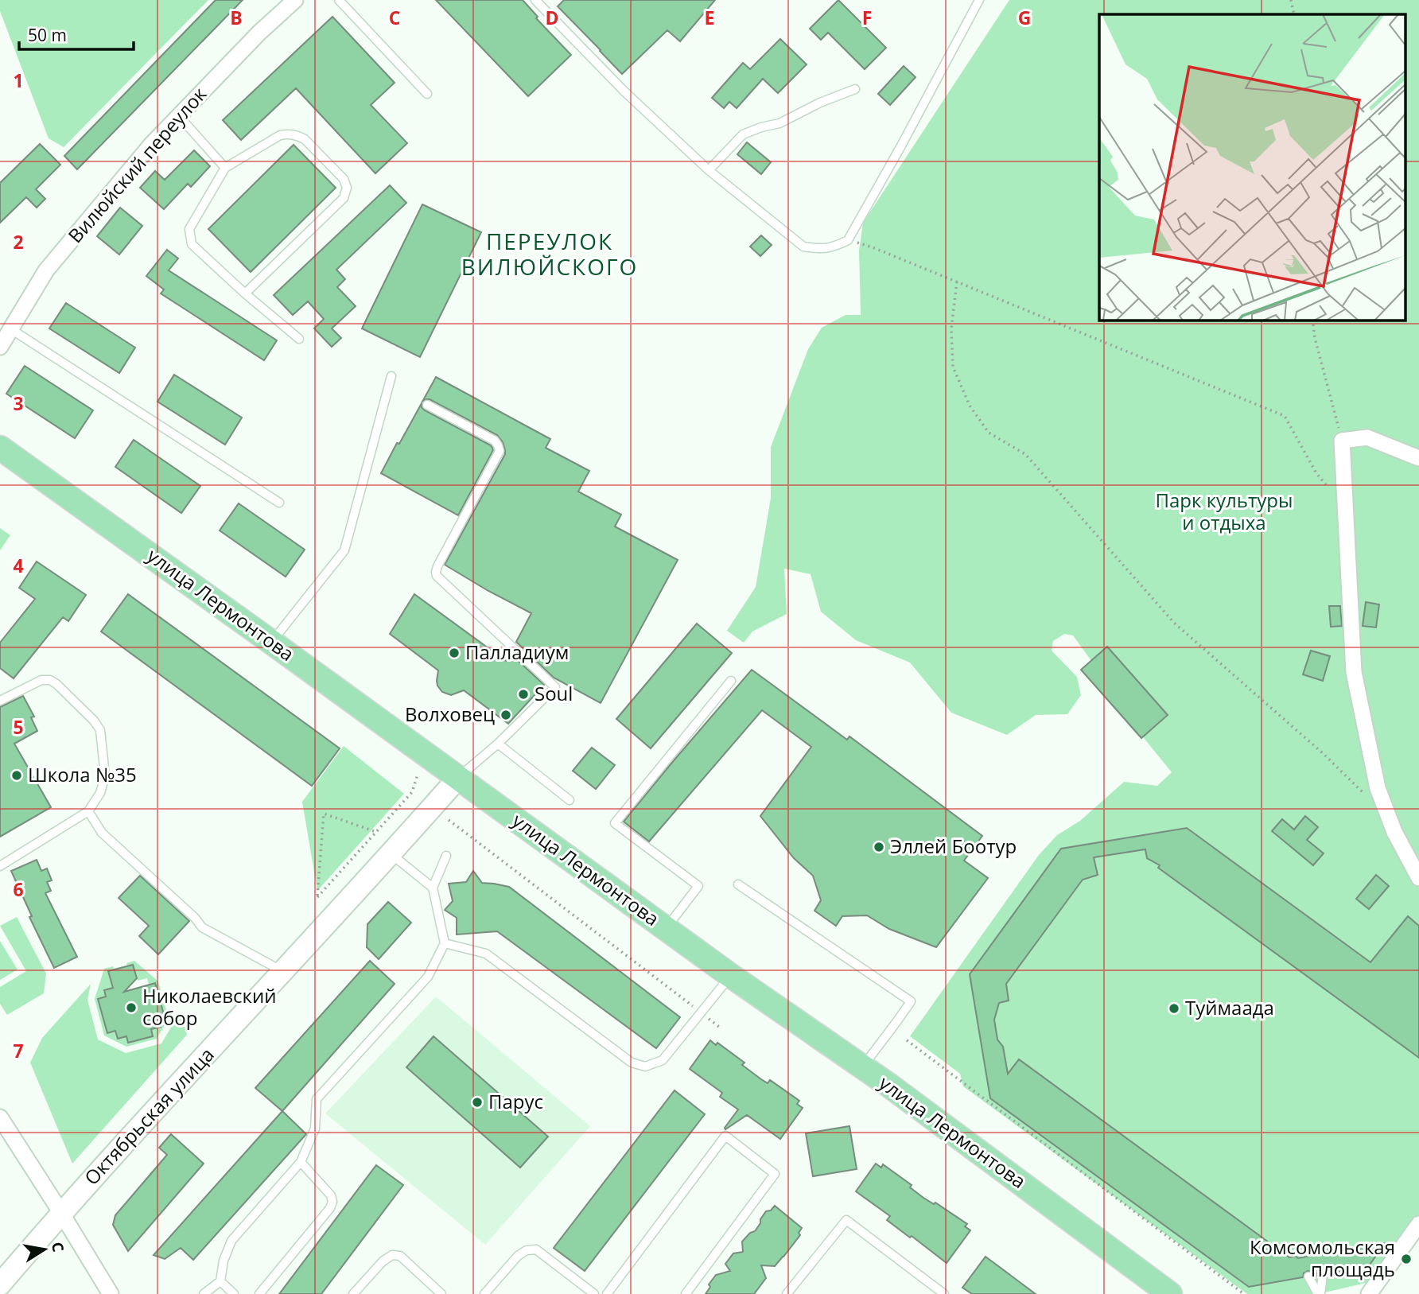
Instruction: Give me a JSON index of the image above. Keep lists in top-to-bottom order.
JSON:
{
  "streets": {
    "main road": ["улица Лермонтова"],
    "street": ["Вилюйский переулок", "Октябрьская улица"]
  },
  "crossings": [
    ["улица Лермонтова", "Октябрьская улица"]
  ],
  "districts": ["ПЕРЕУЛОК ВИЛЮЙСКОГО"],
  "parks": ["Парк культуры и отдыха"],
  "places": [
    "Палладиум",
    "Soul",
    "Волховец",
    "Школа №35",
    "Эллей Боотур",
    "Николаевский собор",
    "Туймаада",
    "Парус",
    "Комсомольская площадь"
  ],
  "scale_bar": "50 m",
  "north": "right",
  "grid": {
    "columns": [
      "B",
      "C",
      "D",
      "E",
      "F",
      "G"
    ],
    "rows": [
      "1",
      "2",
      "3",
      "4",
      "5",
      "6",
      "7"
    ]
  }
}
